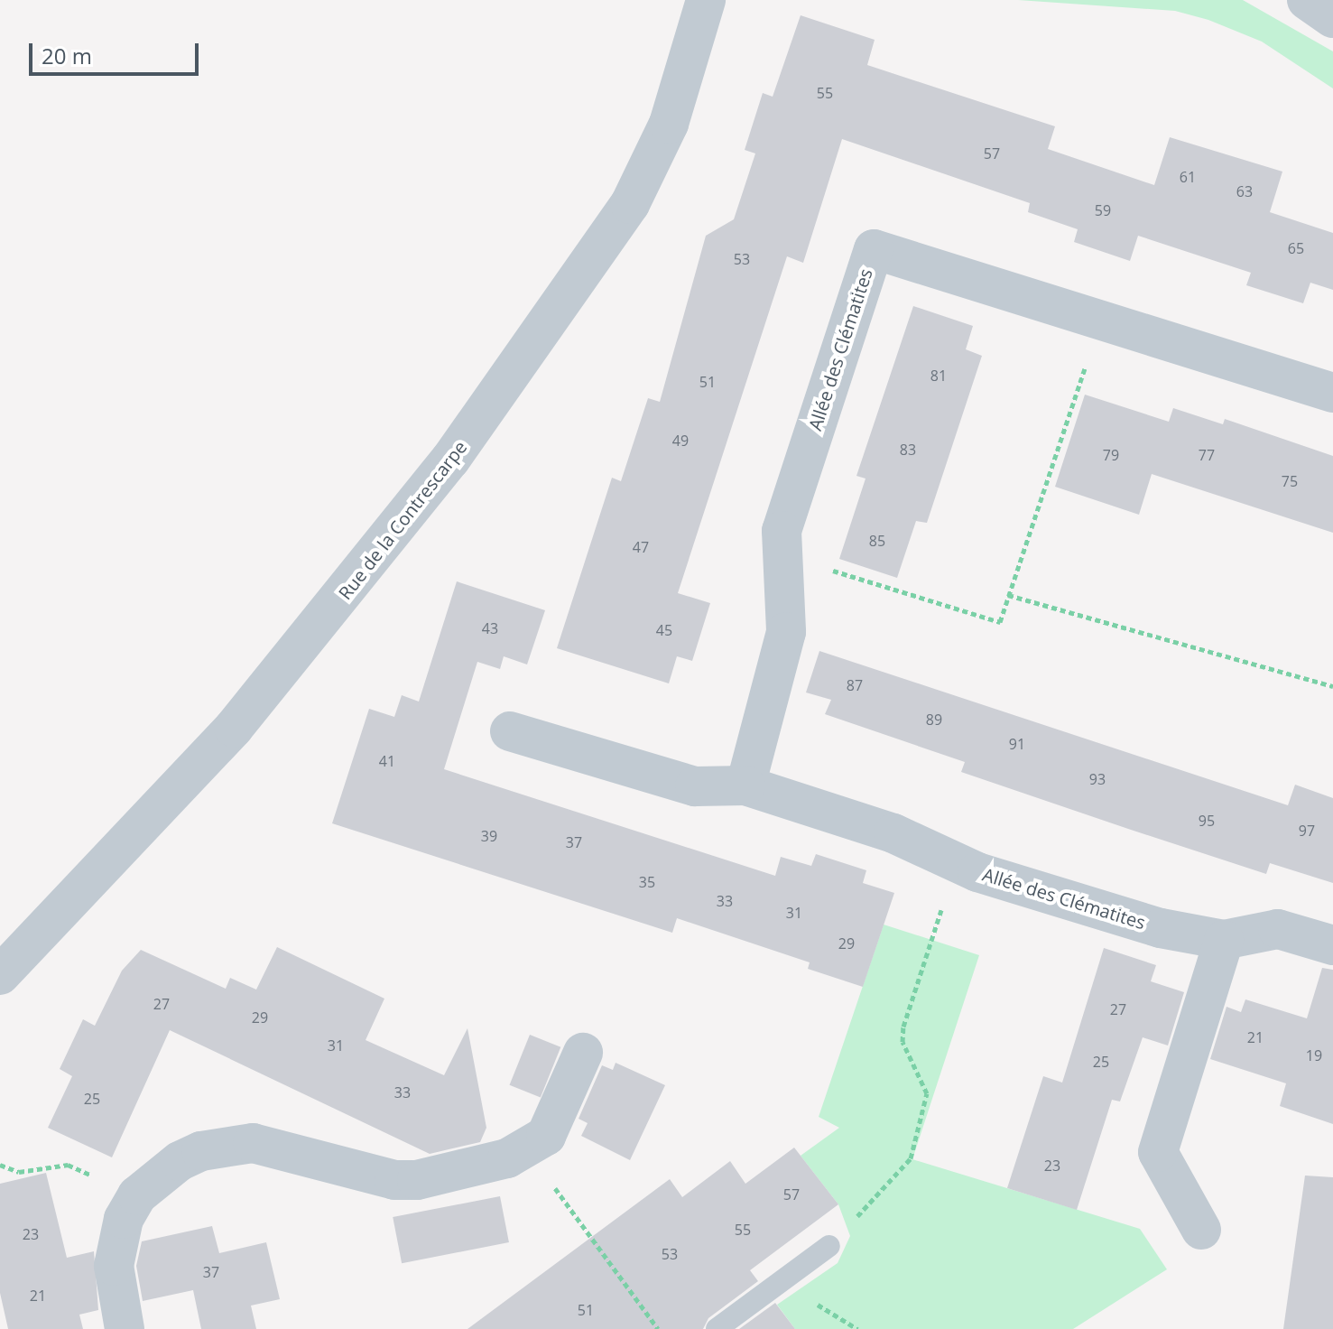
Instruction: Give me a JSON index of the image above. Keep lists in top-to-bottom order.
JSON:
{
  "streets": {
    "street": ["Allée des Clématites", "Rue de la Contrescarpe"]
  },
  "house_numbers": [
    "55",
    "57",
    "61",
    "63",
    "59",
    "65",
    "53",
    "81",
    "51",
    "49",
    "83",
    "79",
    "77",
    "75",
    "85",
    "47",
    "43",
    "45",
    "87",
    "89",
    "91",
    "41",
    "93",
    "95",
    "97",
    "39",
    "37",
    "35",
    "33",
    "31",
    "29",
    "27",
    "27",
    "29",
    "21",
    "31",
    "19",
    "25",
    "33",
    "25",
    "23",
    "57",
    "55",
    "23",
    "53",
    "37",
    "21",
    "51"
  ],
  "scale_bar": "20 m"
}
